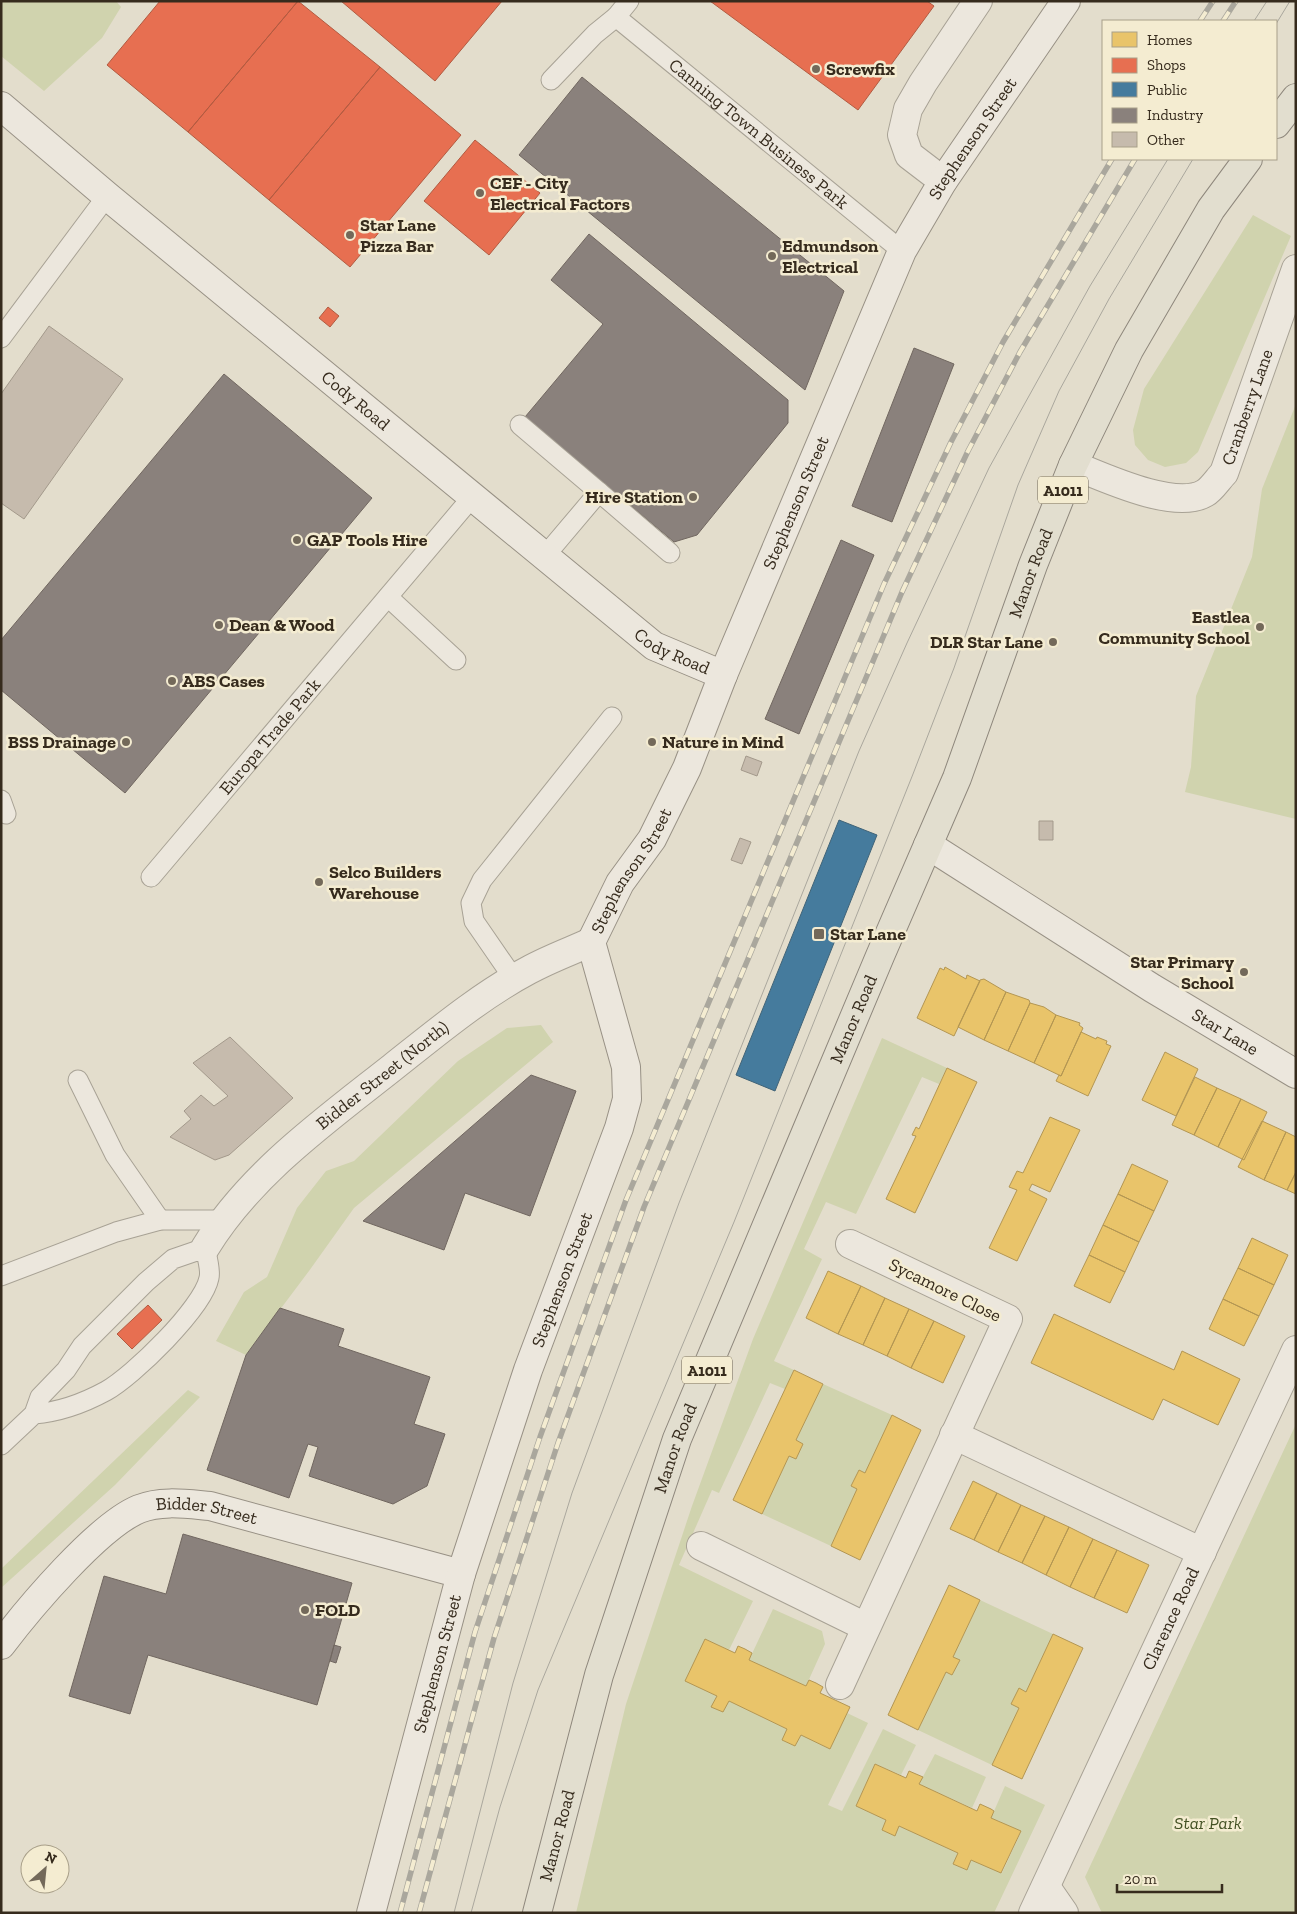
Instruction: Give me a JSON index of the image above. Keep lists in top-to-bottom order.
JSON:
{
  "streets": {
    "main road": ["A1011", "Manor Road"],
    "street": [
      "Stephenson Street",
      "Cody Road",
      "Cranberry Lane",
      "Star Lane",
      "Bidder Street (North)",
      "Sycamore Close",
      "Bidder Street",
      "Clarence Road"
    ],
    "lane": ["Canning Town Business Park", "Europa Trade Park"]
  },
  "crossings": [
    ["Canning Town Business Park", "Stephenson Street"],
    ["Stephenson Street", "Cody Road"],
    ["Stephenson Street", "Bidder Street (North)"],
    ["Stephenson Street", "Bidder Street"],
    ["Cody Road", "Europa Trade Park"],
    ["Cranberry Lane", "Manor Road"],
    ["Manor Road", "Star Lane"]
  ],
  "parks": ["Star Park"],
  "places": {
    "other": [
      "Screwfix",
      "CEF - City Electrical Factors",
      "Star Lane Pizza Bar",
      "Edmundson Electrical",
      "Hire Station",
      "GAP Tools Hire",
      "Dean & Wood",
      "Eastlea Community School",
      "DLR Star Lane",
      "ABS Cases",
      "BSS Drainage",
      "Nature in Mind",
      "Selco Builders Warehouse",
      "Star Primary School",
      "FOLD"
    ],
    "transit": ["Star Lane"]
  },
  "legend": [
    "Homes",
    "Shops",
    "Public",
    "Industry",
    "Other"
  ],
  "scale_bar": "20 m",
  "north": "top right"
}
